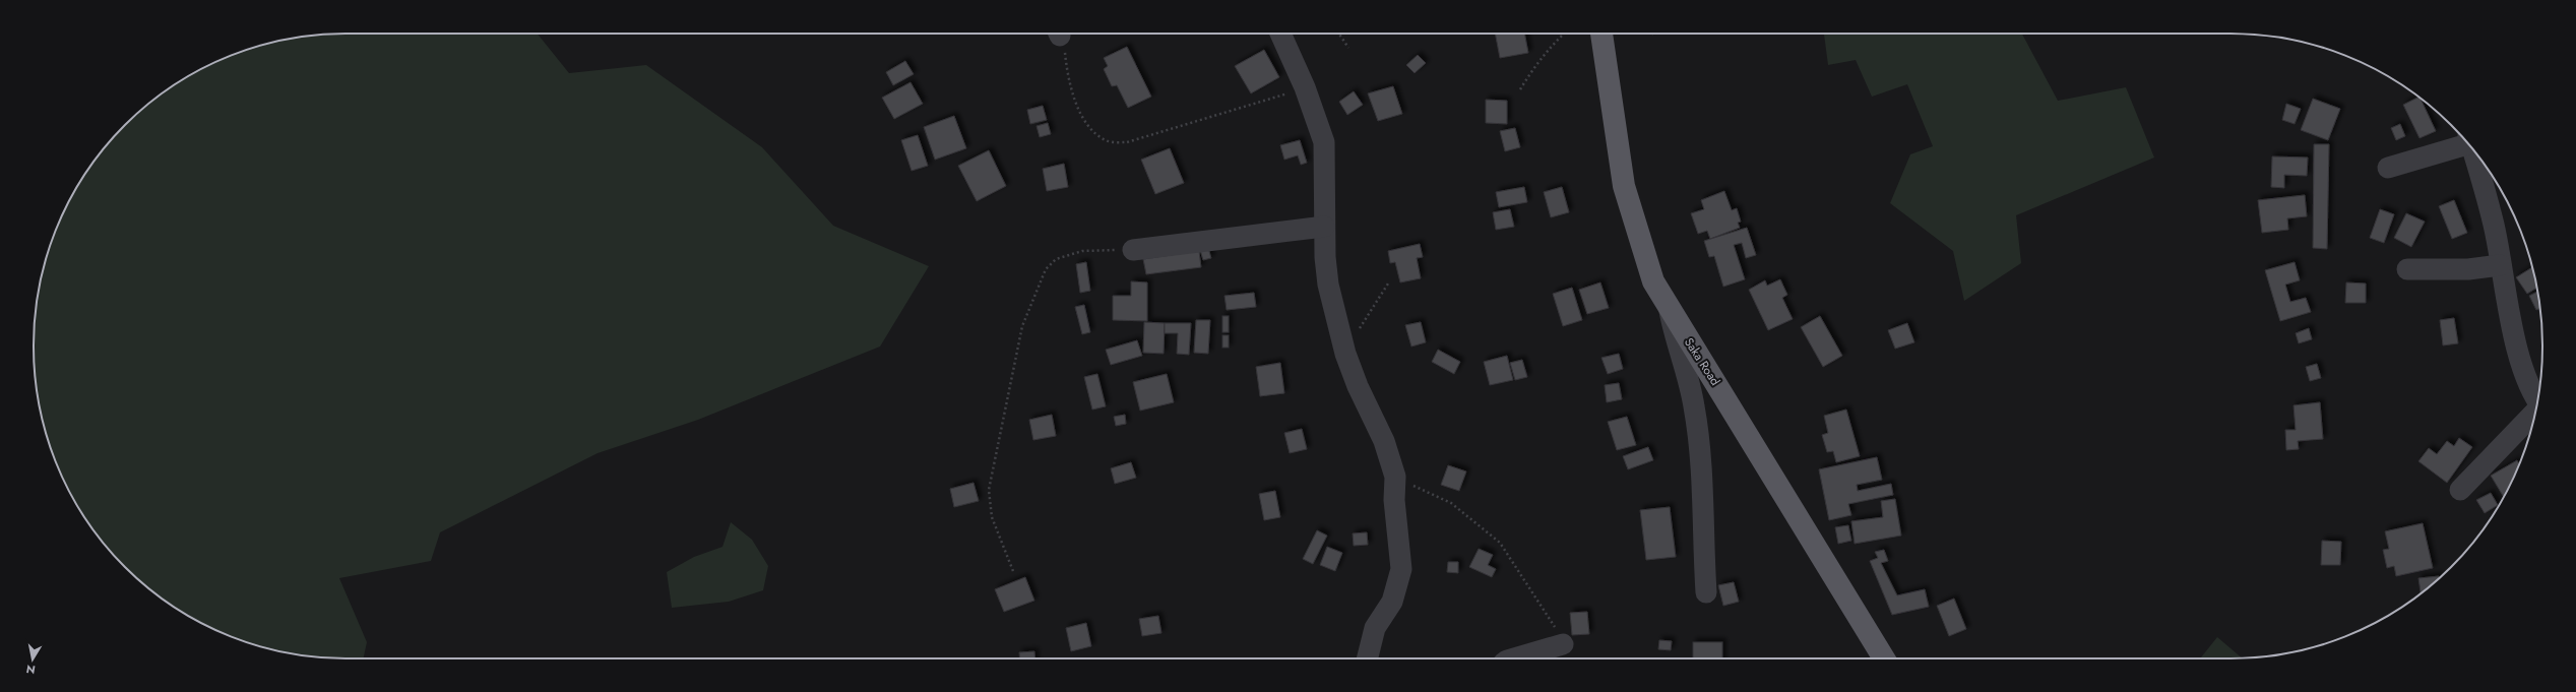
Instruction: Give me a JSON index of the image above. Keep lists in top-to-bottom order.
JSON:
{
  "streets": {
    "main road": ["Saka Road"]
  },
  "north": "bottom"
}
